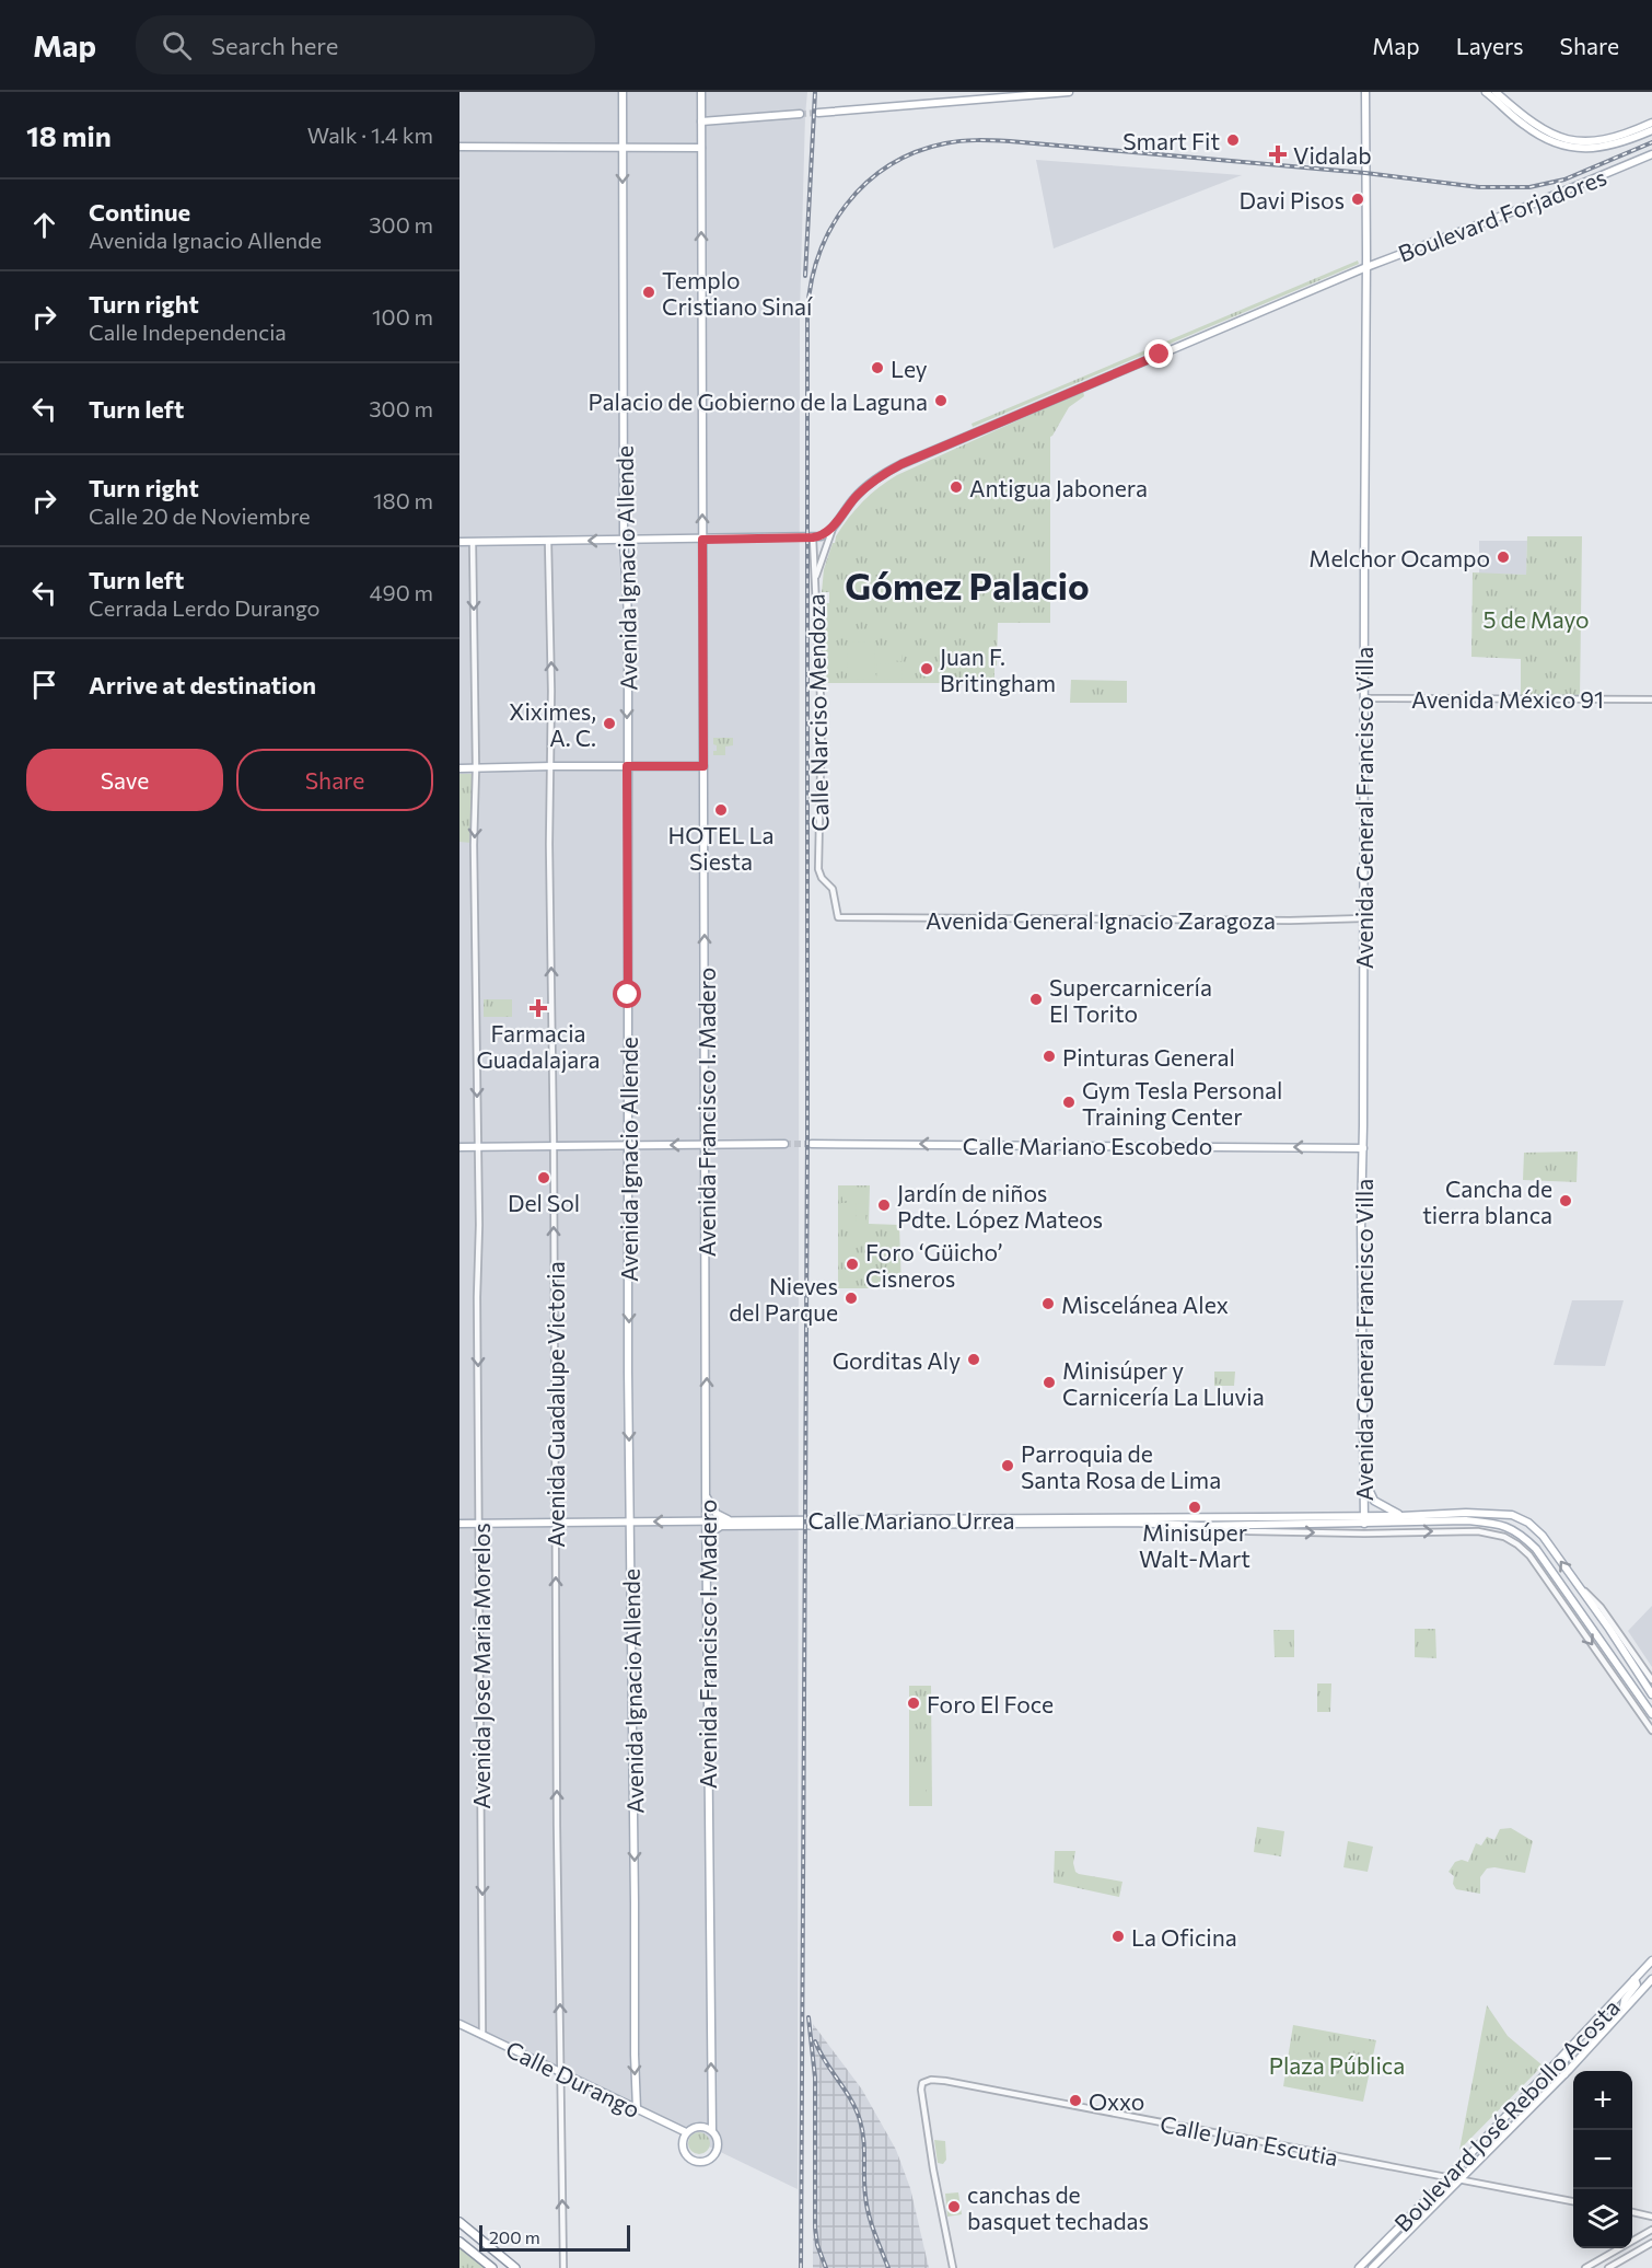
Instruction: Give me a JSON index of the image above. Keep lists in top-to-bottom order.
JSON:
{
  "streets": {
    "main road": [
      "Boulevard Forjadores",
      "Avenida Ignacio Allende",
      "Avenida General Francisco Villa",
      "Avenida Francisco I. Madero",
      "Calle Mariano Escobedo",
      "Calle Mariano Urrea",
      "Calle Durango",
      "Boulevard José Rebollo Acosta"
    ],
    "street": [
      "Avenida México 91",
      "Calle Narciso Mendoza",
      "Avenida General Ignacio Zaragoza",
      "Avenida Guadalupe Victoria",
      "Avenida Jose Maria Morelos",
      "Calle Juan Escutia"
    ]
  },
  "crossings": [
    ["Boulevard Forjadores", "Calle Narciso Mendoza"],
    ["Boulevard Forjadores", "Avenida General Francisco Villa"],
    ["Avenida Ignacio Allende", "Calle Mariano Urrea"],
    ["Avenida Ignacio Allende", "Calle Durango"],
    ["Avenida México 91", "Avenida General Francisco Villa"],
    ["Calle Narciso Mendoza", "Avenida General Ignacio Zaragoza"],
    ["Avenida General Francisco Villa", "Avenida General Ignacio Zaragoza"],
    ["Avenida General Francisco Villa", "Calle Mariano Escobedo"],
    ["Avenida General Francisco Villa", "Calle Mariano Urrea"],
    ["Avenida Francisco I. Madero", "Calle Mariano Urrea"],
    ["Avenida Francisco I. Madero", "Calle Durango"],
    ["Avenida Guadalupe Victoria", "Calle Mariano Urrea"],
    ["Avenida Guadalupe Victoria", "Calle Durango"],
    ["Calle Mariano Urrea", "Avenida Jose Maria Morelos"],
    ["Avenida Jose Maria Morelos", "Calle Durango"],
    ["Boulevard José Rebollo Acosta", "Calle Juan Escutia"]
  ],
  "one_way": [
    "Avenida Ignacio Allende",
    "Avenida Francisco I. Madero",
    "Calle Mariano Escobedo",
    "Avenida Guadalupe Victoria",
    "Avenida Jose Maria Morelos"
  ],
  "districts": ["Gómez Palacio"],
  "parks": ["5 de Mayo", "Plaza Pública"],
  "places": {
    "other": [
      "Smart Fit",
      "Davi Pisos",
      "Templo Cristiano Sinaí",
      "Ley",
      "Palacio de Gobierno de la Laguna",
      "Antigua Jabonera",
      "Melchor Ocampo",
      "Juan F. Britingham",
      "Xiximes, A. C.",
      "HOTEL La Siesta",
      "Supercarnicería El Torito",
      "Pinturas General",
      "Gym Tesla Personal Training Center",
      "Del Sol",
      "Cancha de tierra blanca",
      "Jardín de niños Pdte. López Mateos",
      "Foro ‘Güicho’ Cisneros",
      "Nieves del Parque",
      "Miscelánea Alex",
      "Gorditas Aly",
      "Minisúper y Carnicería La Lluvia",
      "Parroquia de Santa Rosa de Lima",
      "Minisúper Walt-Mart",
      "Foro El Foce",
      "La Oficina",
      "Oxxo",
      "canchas de basquet techadas"
    ],
    "health": ["Vidalab", "Farmacia Guadalajara"]
  },
  "scale_bar": "200 m",
  "page": {
    "header": "Map",
    "search": "Search here",
    "nav": ["Map", "Layers", "Share"],
    "heading": ["18 min", "Walk · 1.4 km"],
    "list": [
      ["Continue", "Avenida Ignacio Allende", "300 m"],
      ["Turn right", "Calle Independencia", "100 m"],
      ["Turn left", "300 m"],
      ["Turn right", "Calle 20 de Noviembre", "180 m"],
      ["Turn left", "Cerrada Lerdo Durango", "490 m"],
      "Arrive at destination"
    ],
    "buttons": ["Save", "Share"],
    "map_buttons": ["+", "−"],
    "scale": "200 m"
  }
}
